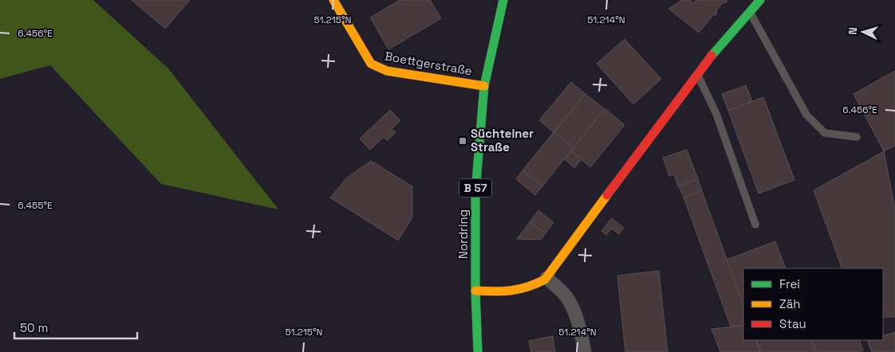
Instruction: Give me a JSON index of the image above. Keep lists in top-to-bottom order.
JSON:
{
  "streets": {
    "street": ["Boettgerstraße", "B 57", "Nordring"]
  },
  "crossings": [
    ["Boettgerstraße", "Nordring"]
  ],
  "places": {
    "transit": ["Süchtelner Straße"]
  },
  "legend": ["Frei", "Zäh", "Stau"],
  "scale_bar": "50 m",
  "north": "left",
  "coordinates": [
    "51.215°N",
    "51.214°N",
    "6.456°E",
    "6.455°E"
  ]
}
